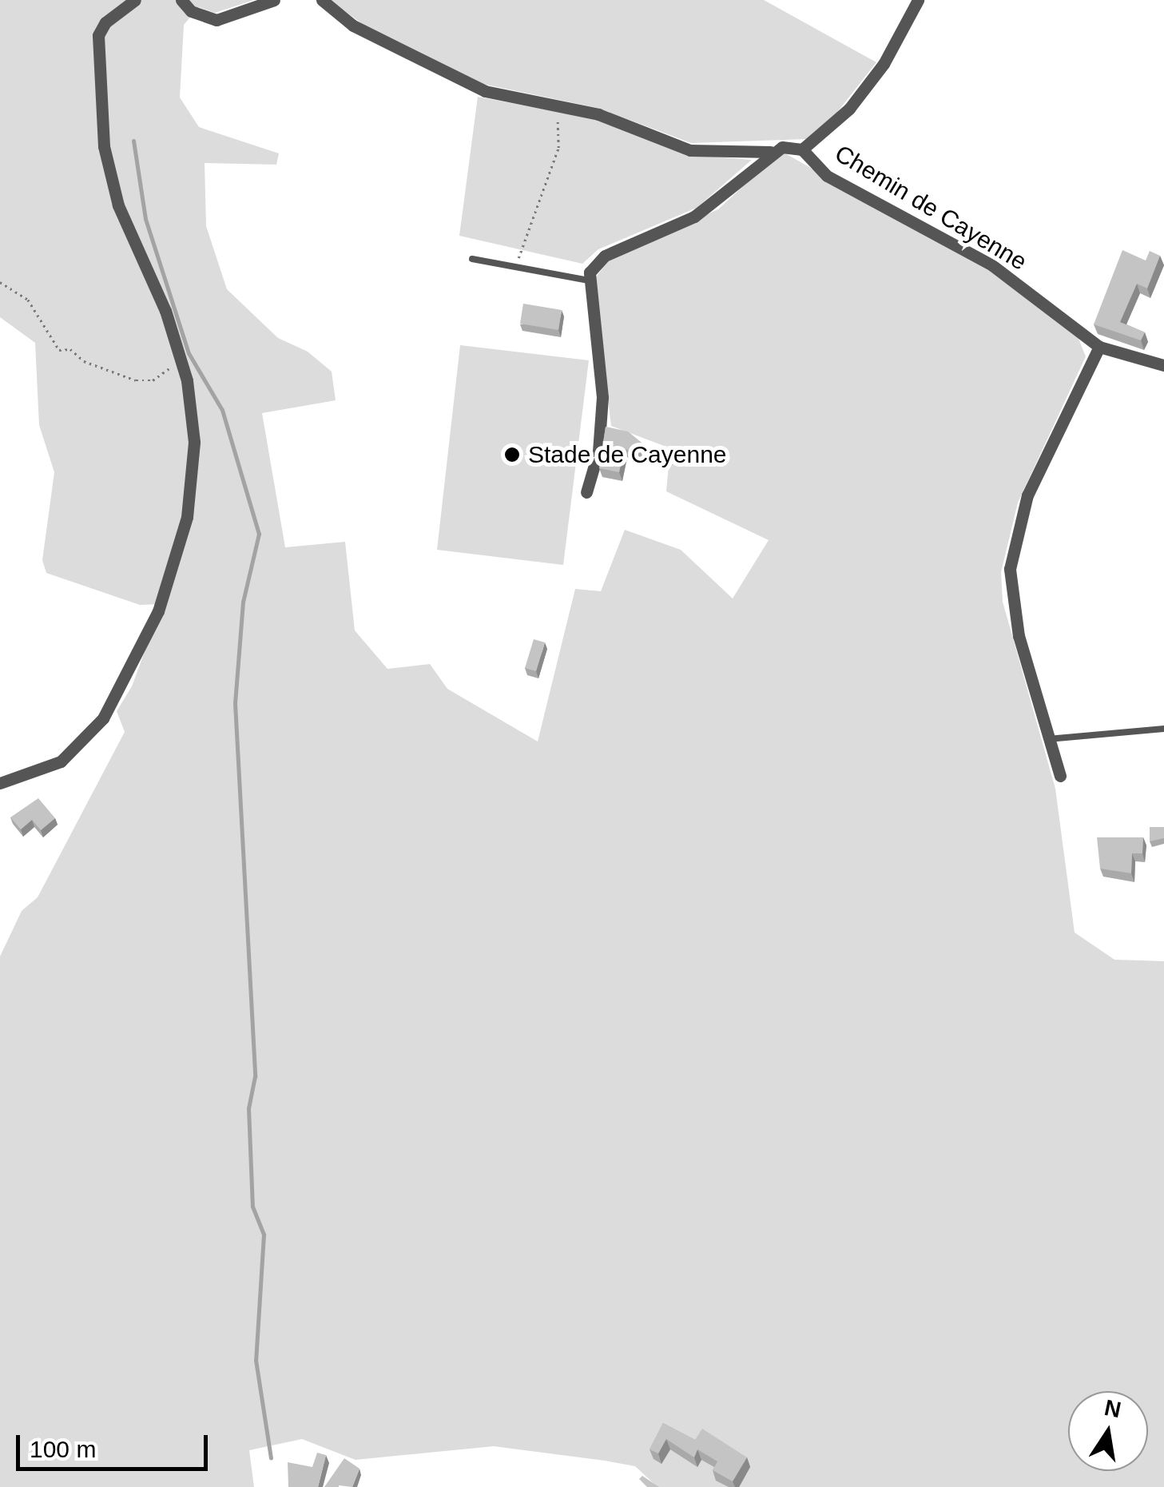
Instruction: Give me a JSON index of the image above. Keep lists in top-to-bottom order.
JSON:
{
  "streets": {
    "street": ["Chemin de Cayenne"]
  },
  "places": ["Stade de Cayenne"],
  "scale_bar": "100 m",
  "north": "top"
}
